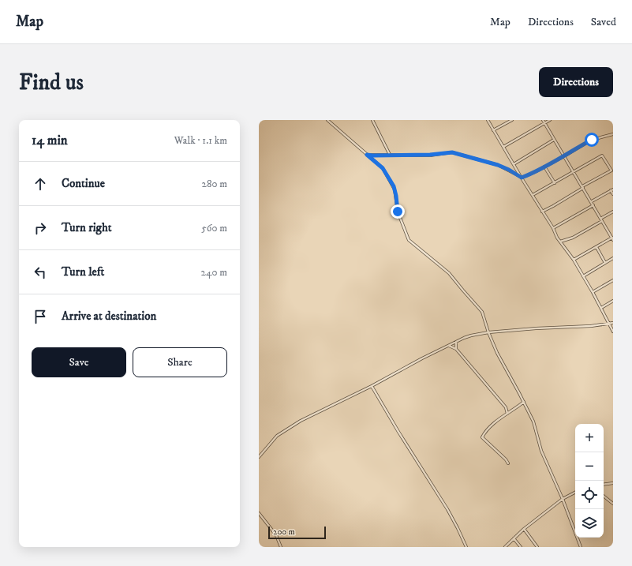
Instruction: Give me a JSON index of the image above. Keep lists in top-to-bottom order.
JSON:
{
  "scale_bar": "200 m",
  "page": {
    "header": "Map",
    "nav": ["Map", "Directions", "Saved"],
    "buttons": [
      "Directions",
      ["Save", "Share"]
    ],
    "title": "Find us",
    "heading": ["14 min", "Walk · 1.1 km"],
    "list": [
      ["Continue", "280 m"],
      ["Turn right", "560 m"],
      ["Turn left", "240 m"],
      "Arrive at destination"
    ],
    "map_buttons": ["+", "−"],
    "scale": "200 m"
  }
}
